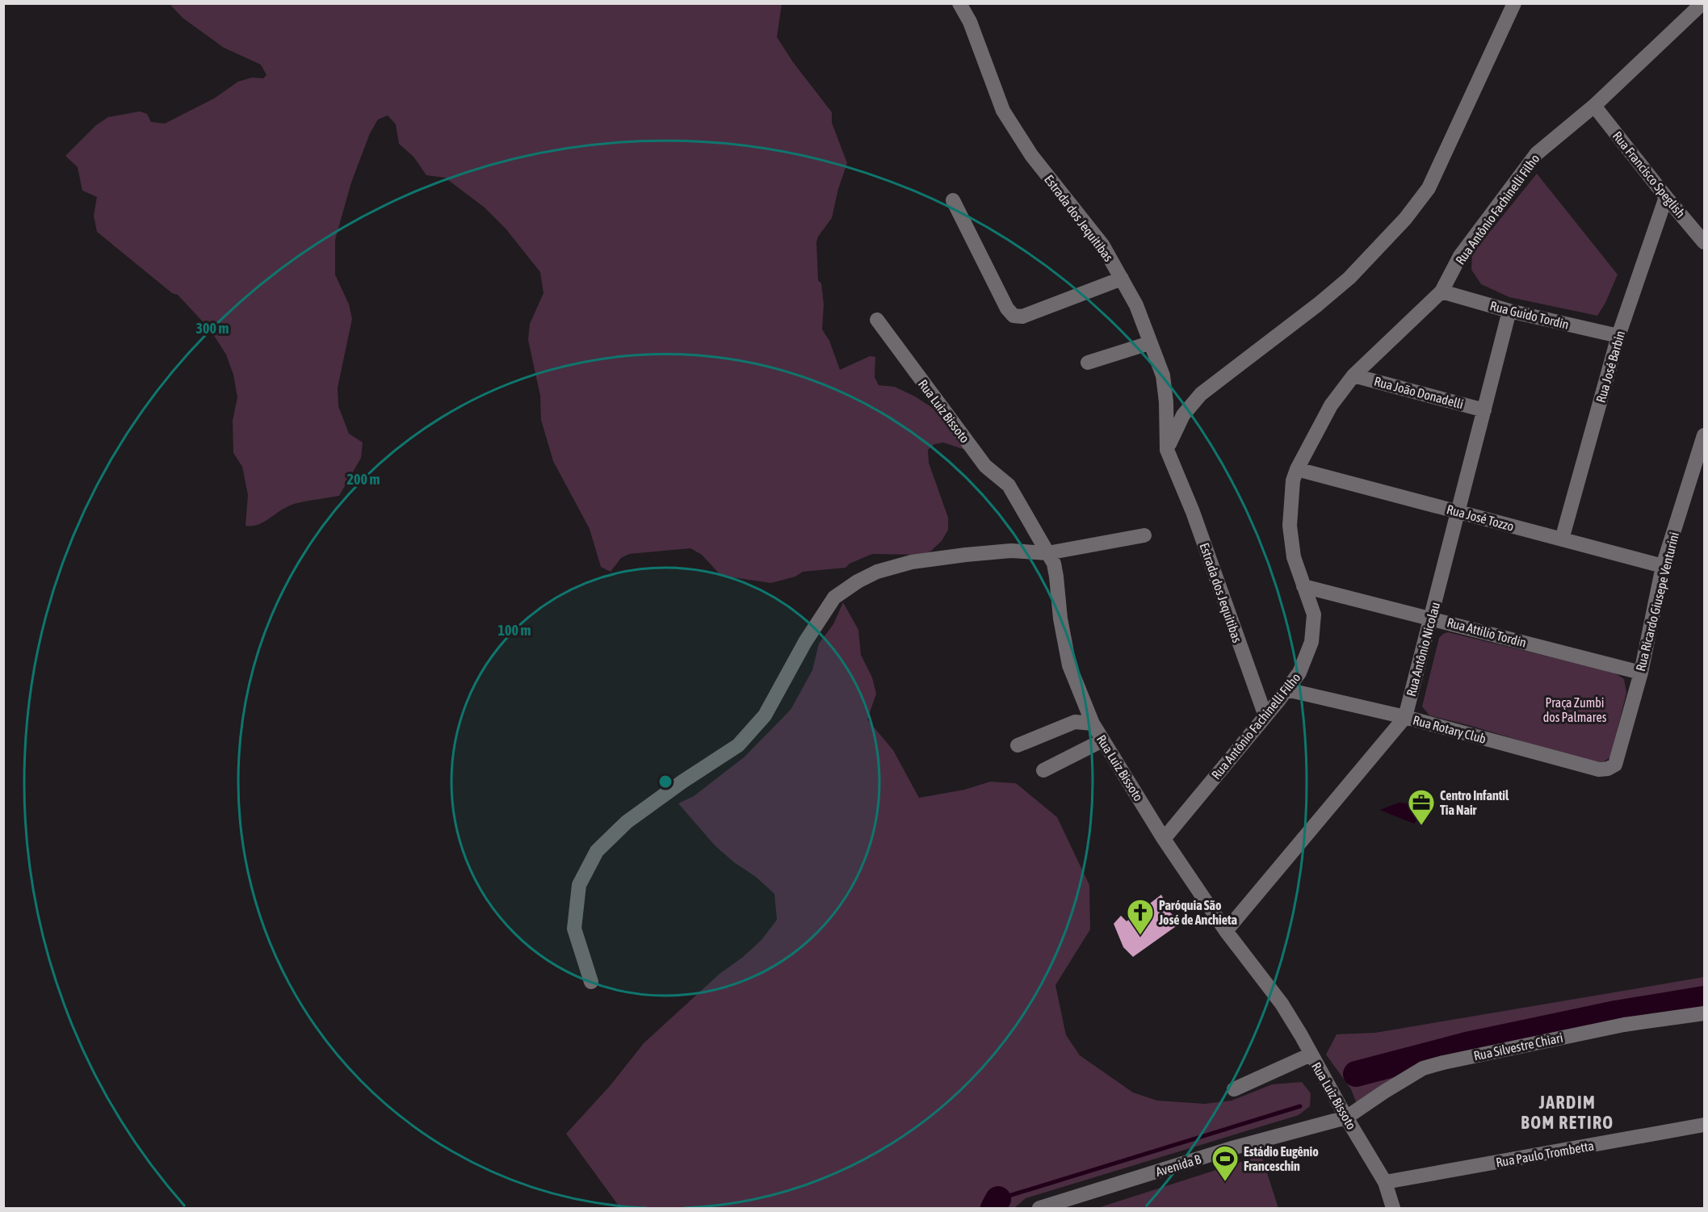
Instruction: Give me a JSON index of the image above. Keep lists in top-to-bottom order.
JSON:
{
  "streets": {
    "street": [
      "Rua Francisco Speglish",
      "Rua Antônio Fachinelli Filho",
      "Estrada dos Jequitibas",
      "Rua Guido Tordin",
      "Rua José Barbin",
      "Rua João Donadelli",
      "Rua Luiz Bissoto",
      "Rua José Tozzo",
      "Rua Ricardo Giusepe Venturini",
      "Rua Attilio Tordin",
      "Rua Antônio Nicolau",
      "Rua Rotary Club",
      "Rua Silvestre Chiari",
      "Rua Paulo Trombetta",
      "Avenida B"
    ]
  },
  "crossings": [
    ["Rua Francisco Speglish", "Rua Antônio Fachinelli Filho"],
    ["Rua Francisco Speglish", "Rua José Barbin"],
    ["Rua Antônio Fachinelli Filho", "Estrada dos Jequitibas"],
    ["Rua Antônio Fachinelli Filho", "Rua Guido Tordin"],
    ["Rua Antônio Fachinelli Filho", "Rua João Donadelli"],
    ["Rua Antônio Fachinelli Filho", "Rua Luiz Bissoto"],
    ["Rua Antônio Fachinelli Filho", "Rua José Tozzo"],
    ["Rua Antônio Fachinelli Filho", "Rua Attilio Tordin"],
    ["Rua Antônio Fachinelli Filho", "Rua Rotary Club"],
    ["Rua Guido Tordin", "Rua José Barbin"],
    ["Rua Guido Tordin", "Rua Antônio Nicolau"],
    ["Rua José Barbin", "Rua José Tozzo"],
    ["Rua João Donadelli", "Rua Antônio Nicolau"],
    ["Rua Luiz Bissoto", "Rua Antônio Nicolau"],
    ["Rua Luiz Bissoto", "Rua Silvestre Chiari"],
    ["Rua Luiz Bissoto", "Rua Paulo Trombetta"],
    ["Rua Luiz Bissoto", "Avenida B"],
    ["Rua José Tozzo", "Rua Ricardo Giusepe Venturini"],
    ["Rua José Tozzo", "Rua Antônio Nicolau"],
    ["Rua Ricardo Giusepe Venturini", "Rua Attilio Tordin"],
    ["Rua Ricardo Giusepe Venturini", "Rua Rotary Club"],
    ["Rua Attilio Tordin", "Rua Antônio Nicolau"],
    ["Rua Antônio Nicolau", "Rua Rotary Club"],
    ["Rua Silvestre Chiari", "Avenida B"]
  ],
  "districts": ["JARDIM BOM RETIRO"],
  "parks": ["Praça Zumbi dos Palmares"],
  "places": {
    "office": ["Centro Infantil Tia Nair"],
    "church": ["Paróquia São José de Anchieta"],
    "sports": ["Estádio Eugênio Franceschin"]
  },
  "rings": ["300 m", "200 m", "100 m"]
}
